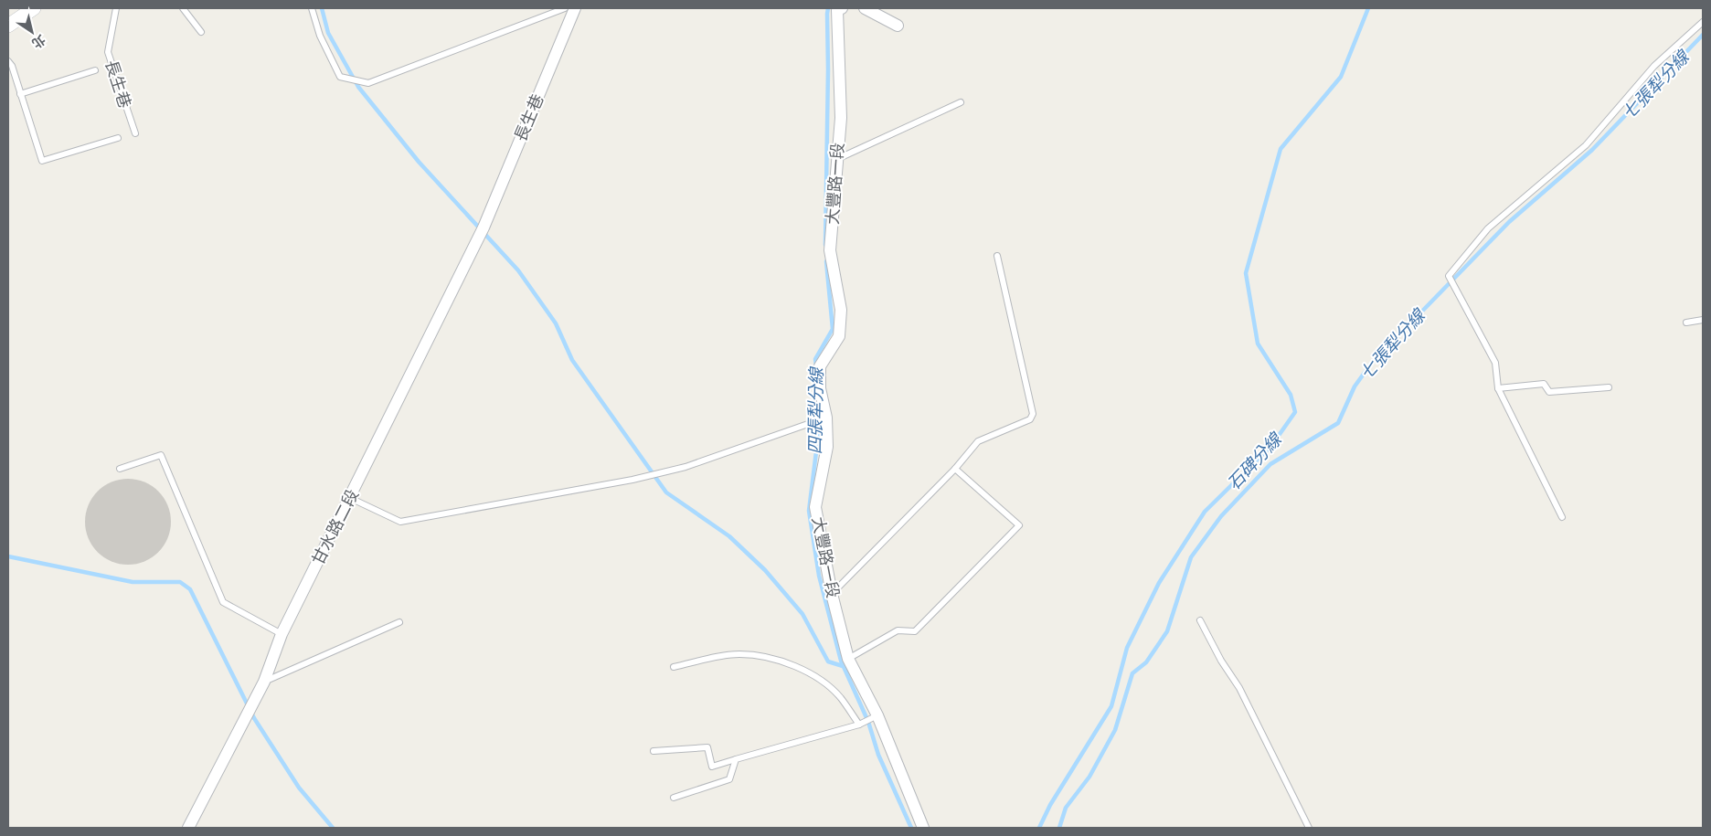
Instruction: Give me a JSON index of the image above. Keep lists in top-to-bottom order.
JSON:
{
  "streets": {
    "street": ["長生巷", "大豐路一段", "甘水路二段"]
  },
  "crossings": [
    ["長生巷", "甘水路二段"]
  ],
  "water": ["七張犁分線", "四張犁分線", "石碑分線"],
  "north": "bottom right"
}
